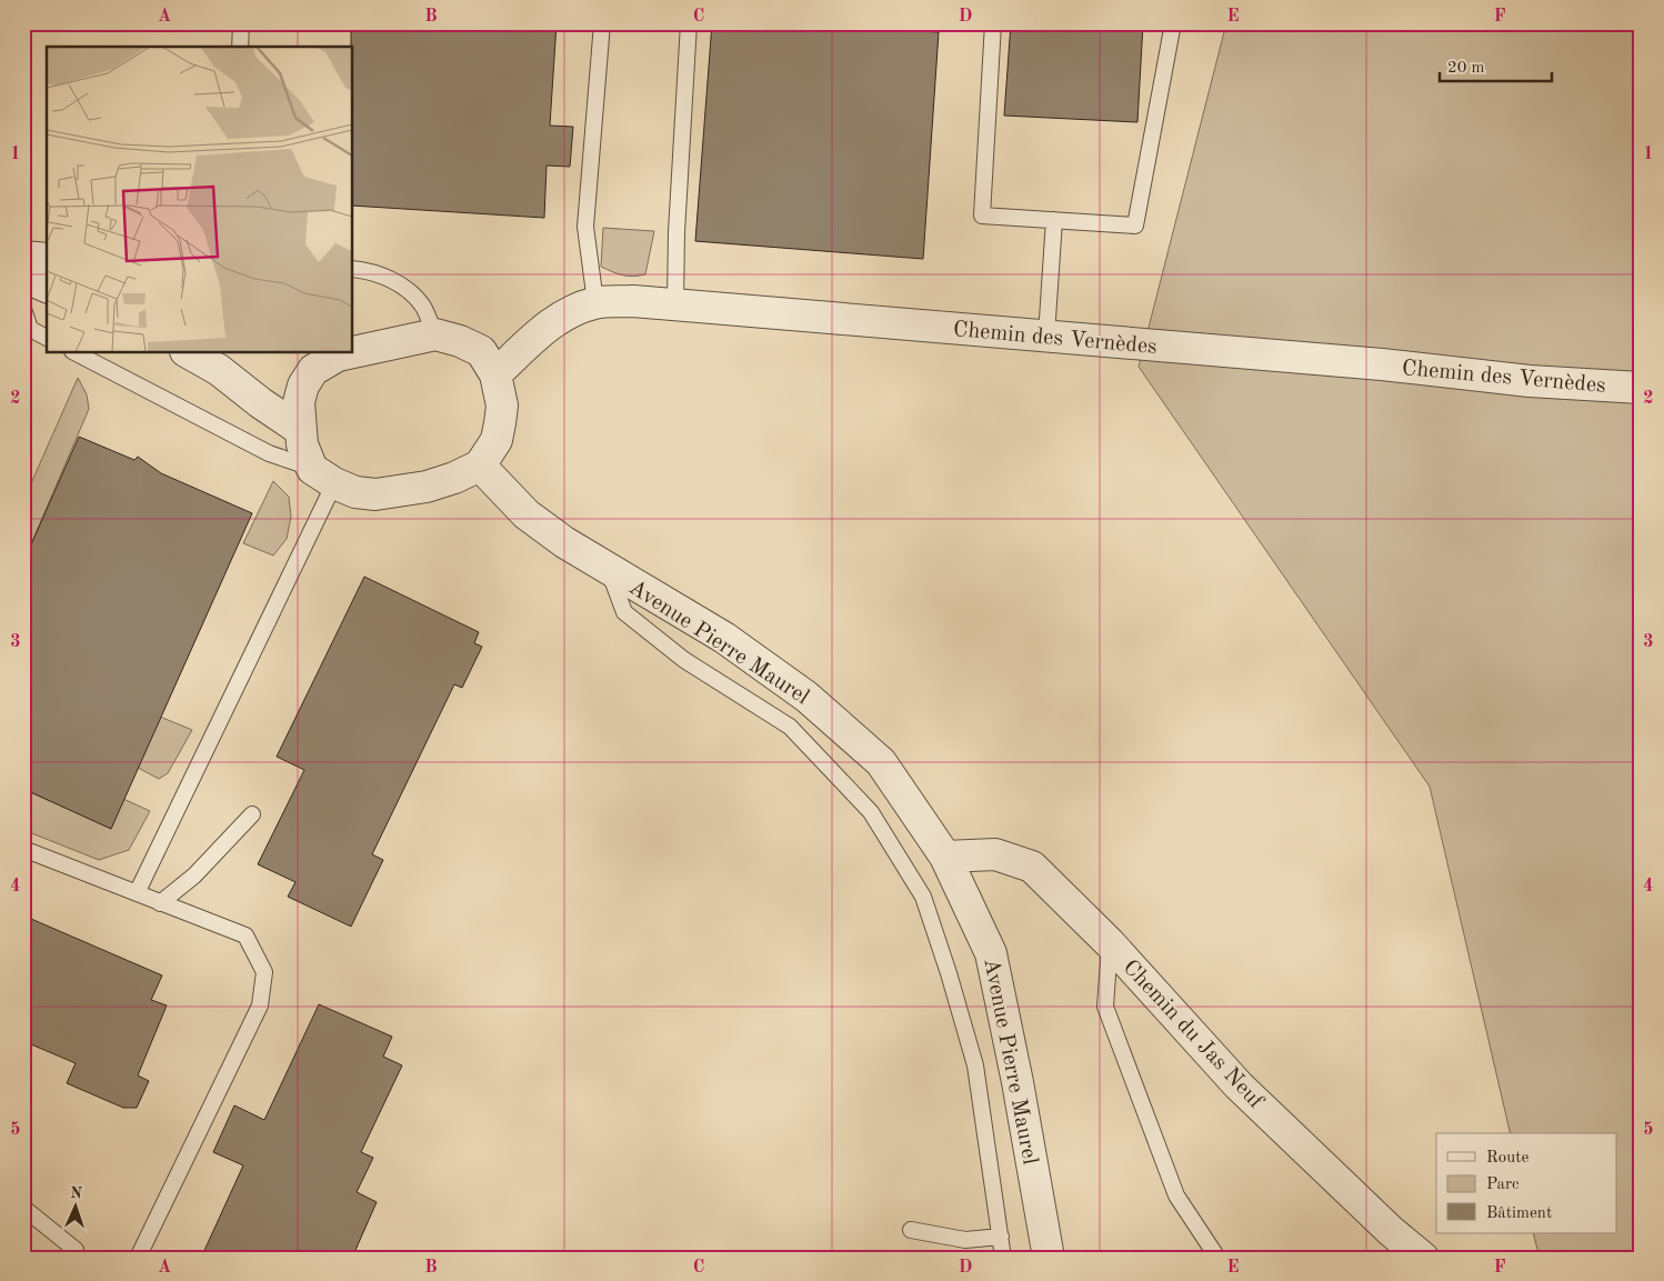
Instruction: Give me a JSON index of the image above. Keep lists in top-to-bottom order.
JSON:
{
  "streets": {
    "street": ["Chemin des Vernèdes", "Avenue Pierre Maurel", "Chemin du Jas Neuf"]
  },
  "crossings": [
    ["Avenue Pierre Maurel", "Chemin du Jas Neuf"]
  ],
  "legend": ["Route", "Parc", "Bâtiment"],
  "scale_bar": "20 m",
  "north": "top",
  "grid": {
    "columns": [
      "A",
      "B",
      "C",
      "D",
      "E",
      "F"
    ],
    "rows": [
      "1",
      "2",
      "3",
      "4",
      "5"
    ]
  }
}
